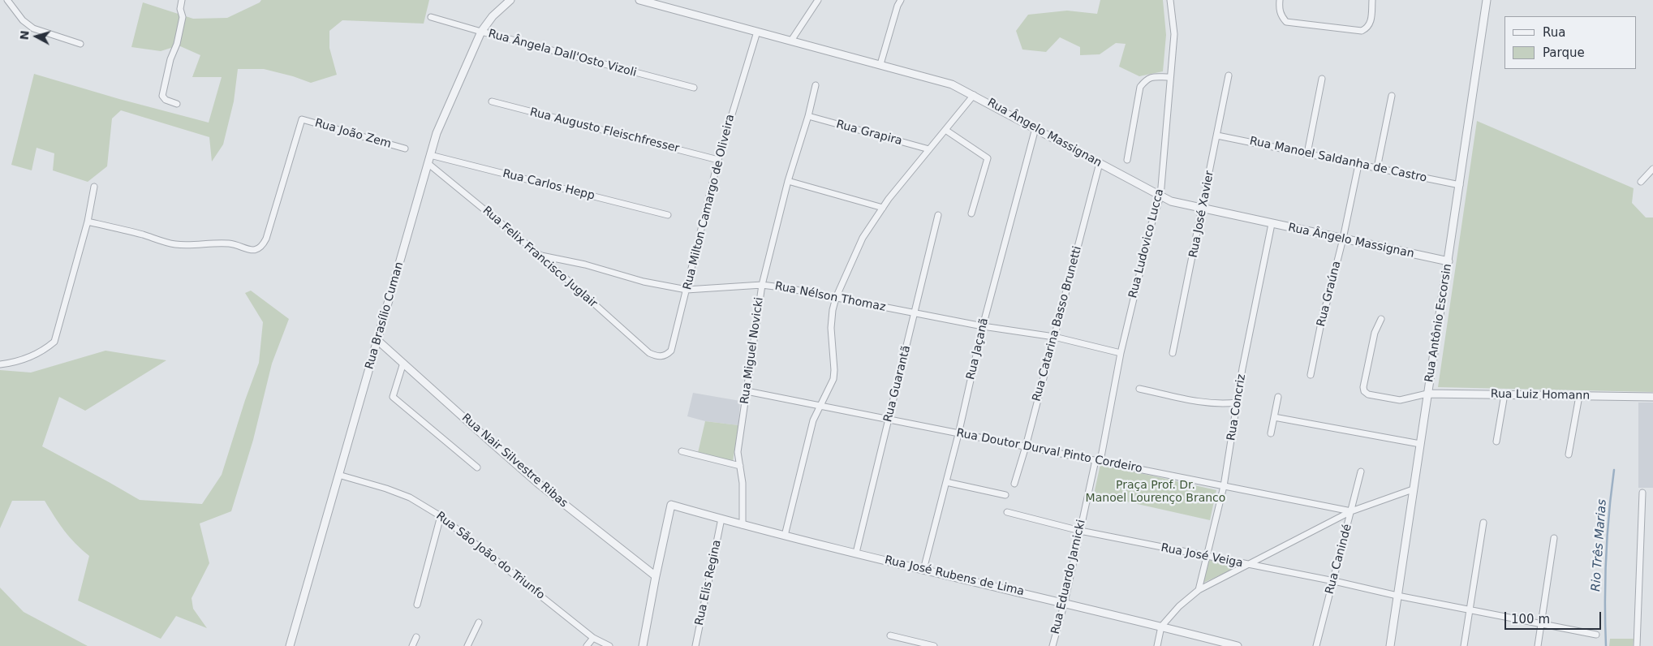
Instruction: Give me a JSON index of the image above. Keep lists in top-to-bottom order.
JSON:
{
  "streets": {
    "street": [
      "Rua Ângela Dall'Osto Vizoli",
      "Rua Augusto Fleischfresser",
      "Rua Grapira",
      "Rua Ângelo Massignan",
      "Rua João Zem",
      "Rua Manoel Saldanha de Castro",
      "Rua Carlos Hepp",
      "Rua Milton Camargo de Oliveira",
      "Rua José Xavier",
      "Rua Ludovico Lucca",
      "Rua Felix Francisco Juglair",
      "Rua Graúna",
      "Rua Nélson Thomaz",
      "Rua Brasílio Cuman",
      "Rua Antônio Escorsin",
      "Rua Catarina Basso Brunetti",
      "Rua Jaçanã",
      "Rua Miguel Novicki",
      "Rua Guarantã",
      "Rua Luiz Homann",
      "Rua Concriz",
      "Rua Doutor Durval Pinto Cordeiro",
      "Rua Nair Silvestre Ribas",
      "Rua São João do Triunfo",
      "Rua José Veiga",
      "Rua Canindé",
      "Rua José Rubens de Lima",
      "Rua Eduardo Jarnicki",
      "Rua Elis Regina"
    ]
  },
  "crossings": [
    ["Rua Ângela Dall'Osto Vizoli", "Rua Brasílio Cuman"],
    ["Rua Augusto Fleischfresser", "Rua Milton Camargo de Oliveira"],
    ["Rua Grapira", "Rua Miguel Novicki"],
    ["Rua Ângelo Massignan", "Rua Milton Camargo de Oliveira"],
    ["Rua Ângelo Massignan", "Rua José Xavier"],
    ["Rua Ângelo Massignan", "Rua Ludovico Lucca"],
    ["Rua Ângelo Massignan", "Rua Graúna"],
    ["Rua Ângelo Massignan", "Rua Antônio Escorsin"],
    ["Rua Ângelo Massignan", "Rua Catarina Basso Brunetti"],
    ["Rua Ângelo Massignan", "Rua Jaçanã"],
    ["Rua Ângelo Massignan", "Rua Concriz"],
    ["Rua Manoel Saldanha de Castro", "Rua José Xavier"],
    ["Rua Manoel Saldanha de Castro", "Rua Graúna"],
    ["Rua Manoel Saldanha de Castro", "Rua Antônio Escorsin"],
    ["Rua Carlos Hepp", "Rua Brasílio Cuman"],
    ["Rua Milton Camargo de Oliveira", "Rua Felix Francisco Juglair"],
    ["Rua Milton Camargo de Oliveira", "Rua Nélson Thomaz"],
    ["Rua Ludovico Lucca", "Rua Nélson Thomaz"],
    ["Rua Ludovico Lucca", "Rua Doutor Durval Pinto Cordeiro"],
    ["Rua Ludovico Lucca", "Rua Eduardo Jarnicki"],
    ["Rua Felix Francisco Juglair", "Rua Nélson Thomaz"],
    ["Rua Felix Francisco Juglair", "Rua Brasílio Cuman"],
    ["Rua Nélson Thomaz", "Rua Catarina Basso Brunetti"],
    ["Rua Nélson Thomaz", "Rua Jaçanã"],
    ["Rua Nélson Thomaz", "Rua Miguel Novicki"],
    ["Rua Nélson Thomaz", "Rua Guarantã"],
    ["Rua Brasílio Cuman", "Rua Nair Silvestre Ribas"],
    ["Rua Brasílio Cuman", "Rua São João do Triunfo"],
    ["Rua Antônio Escorsin", "Rua Luiz Homann"],
    ["Rua Antônio Escorsin", "Rua José Veiga"],
    ["Rua Catarina Basso Brunetti", "Rua Doutor Durval Pinto Cordeiro"],
    ["Rua Jaçanã", "Rua Doutor Durval Pinto Cordeiro"],
    ["Rua Jaçanã", "Rua José Rubens de Lima"],
    ["Rua Miguel Novicki", "Rua Doutor Durval Pinto Cordeiro"],
    ["Rua Miguel Novicki", "Rua José Rubens de Lima"],
    ["Rua Guarantã", "Rua Doutor Durval Pinto Cordeiro"],
    ["Rua Guarantã", "Rua José Rubens de Lima"],
    ["Rua Concriz", "Rua Doutor Durval Pinto Cordeiro"],
    ["Rua Concriz", "Rua José Veiga"],
    ["Rua Doutor Durval Pinto Cordeiro", "Rua Canindé"],
    ["Rua Doutor Durval Pinto Cordeiro", "Rua Eduardo Jarnicki"],
    ["Rua Nair Silvestre Ribas", "Rua José Rubens de Lima"],
    ["Rua José Veiga", "Rua Canindé"],
    ["Rua José Veiga", "Rua Eduardo Jarnicki"],
    ["Rua José Rubens de Lima", "Rua Eduardo Jarnicki"],
    ["Rua José Rubens de Lima", "Rua Elis Regina"]
  ],
  "water": ["Rio Três Marias"],
  "parks": ["Praça Prof. Dr. Manoel Lourenço Branco"],
  "legend": ["Rua", "Parque"],
  "scale_bar": "100 m",
  "north": "left"
}
